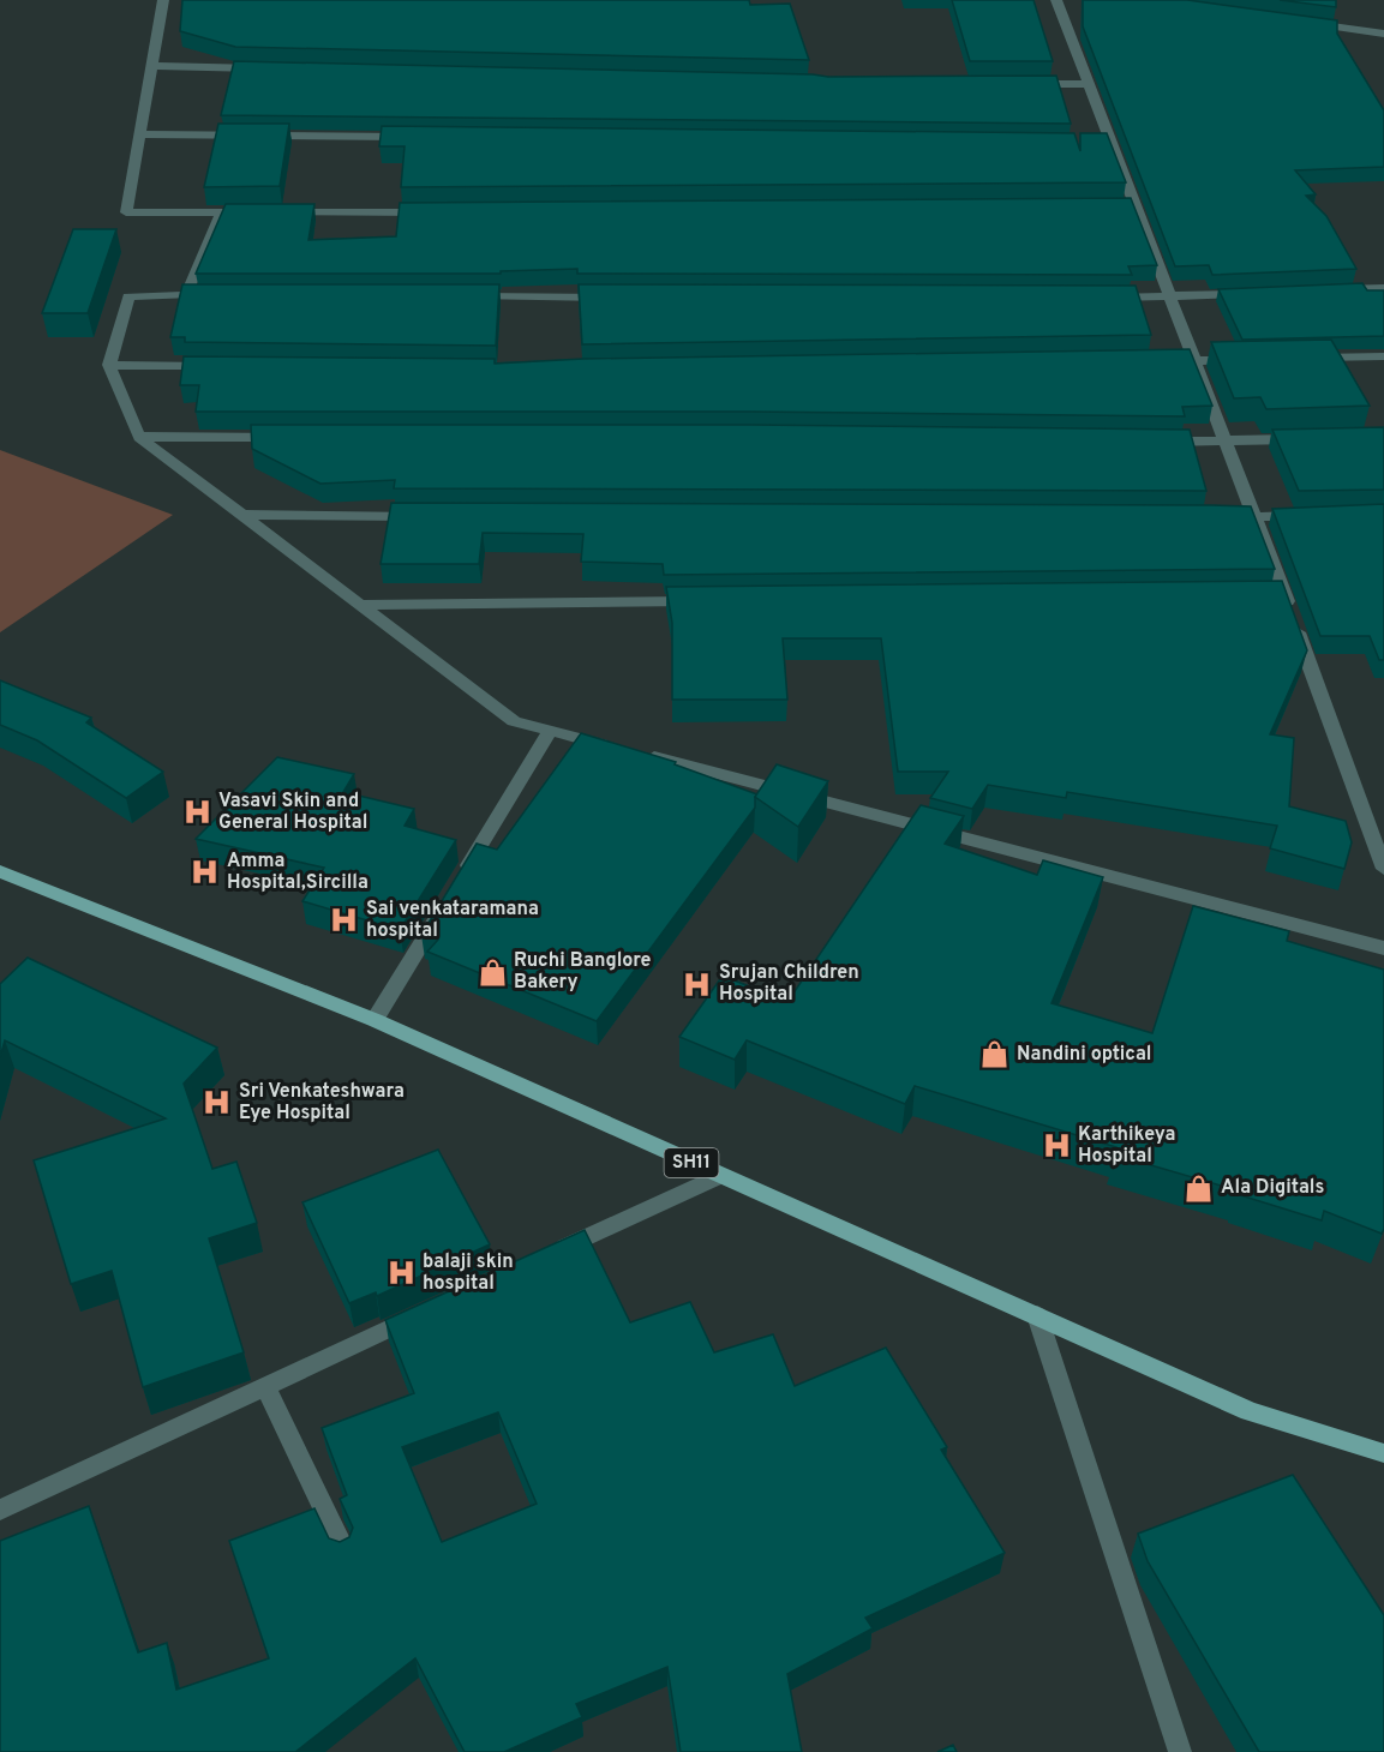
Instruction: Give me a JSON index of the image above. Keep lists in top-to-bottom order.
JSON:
{
  "streets": {
    "main road": ["SH11"]
  },
  "places": {
    "hospital": [
      "Vasavi Skin and General Hospital",
      "Amma Hospital,Sircilla",
      "Sai venkataramana hospital",
      "Srujan Children Hospital",
      "Sri Venkateshwara Eye Hospital",
      "Karthikeya Hospital",
      "balaji skin hospital"
    ],
    "shop": ["Ruchi Banglore Bakery", "Nandini optical", "Ala Digitals"]
  }
}
